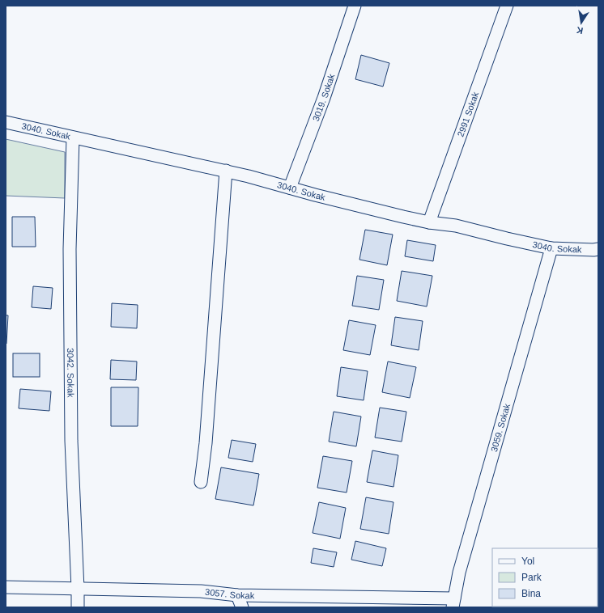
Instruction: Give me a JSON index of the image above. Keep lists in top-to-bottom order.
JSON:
{
  "streets": {
    "street": [
      "3019. Sokak",
      "2991 Sokak",
      "3040. Sokak",
      "3042. Sokak",
      "3059. Sokak",
      "3057. Sokak"
    ]
  },
  "crossings": [
    ["3019. Sokak", "3040. Sokak"],
    ["2991 Sokak", "3040. Sokak"],
    ["3040. Sokak", "3042. Sokak"],
    ["3040. Sokak", "3059. Sokak"],
    ["3042. Sokak", "3057. Sokak"],
    ["3059. Sokak", "3057. Sokak"]
  ],
  "legend": ["Yol", "Park", "Bina"],
  "north": "bottom"
}
